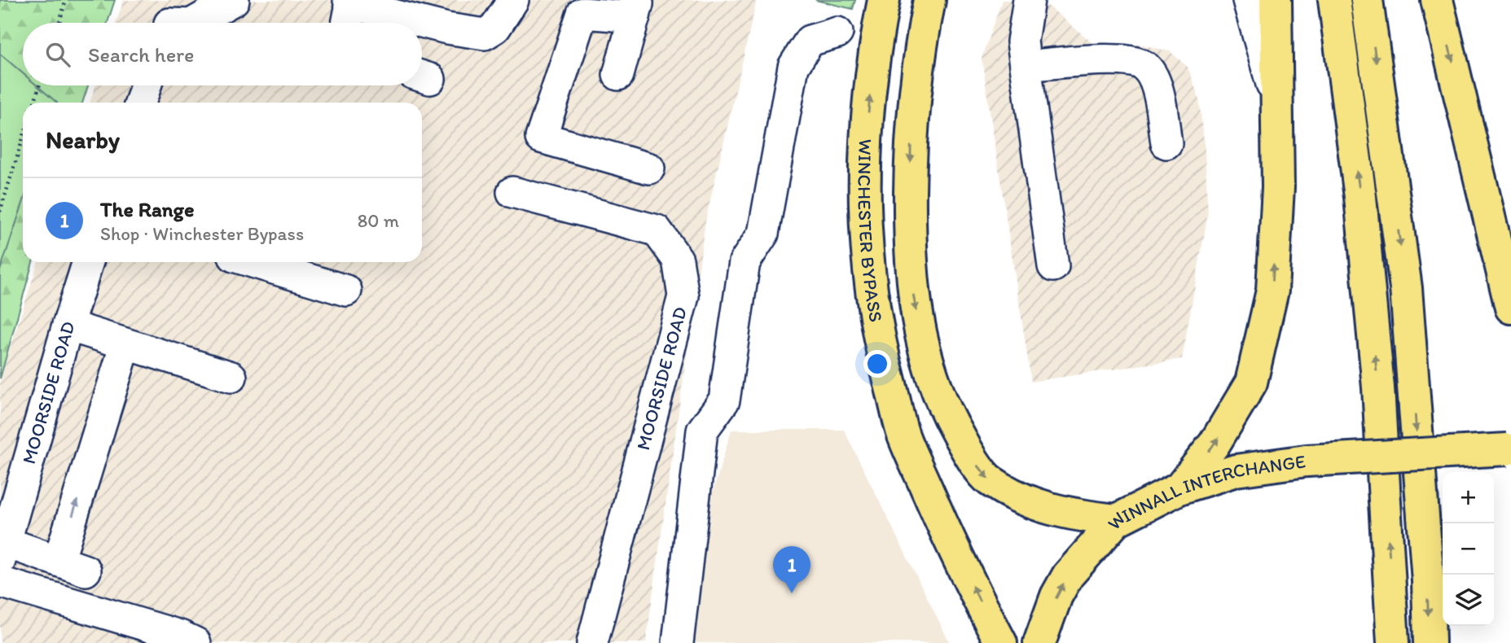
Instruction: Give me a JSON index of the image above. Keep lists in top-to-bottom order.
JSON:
{
  "streets": {
    "highway": ["WINCHESTER BYPASS", "WINNALL INTERCHANGE"],
    "street": ["MOORSIDE ROAD"]
  },
  "crossings": [
    ["WINCHESTER BYPASS", "WINNALL INTERCHANGE"]
  ],
  "page": {
    "search": "Search here",
    "heading": "Nearby",
    "list": [
      {
        "mark": "1",
        "name": "The Range",
        "note": "Shop · Winchester Bypass",
        "value": "80 m"
      }
    ],
    "map_buttons": ["+", "−"],
    "pins": "1"
  }
}
